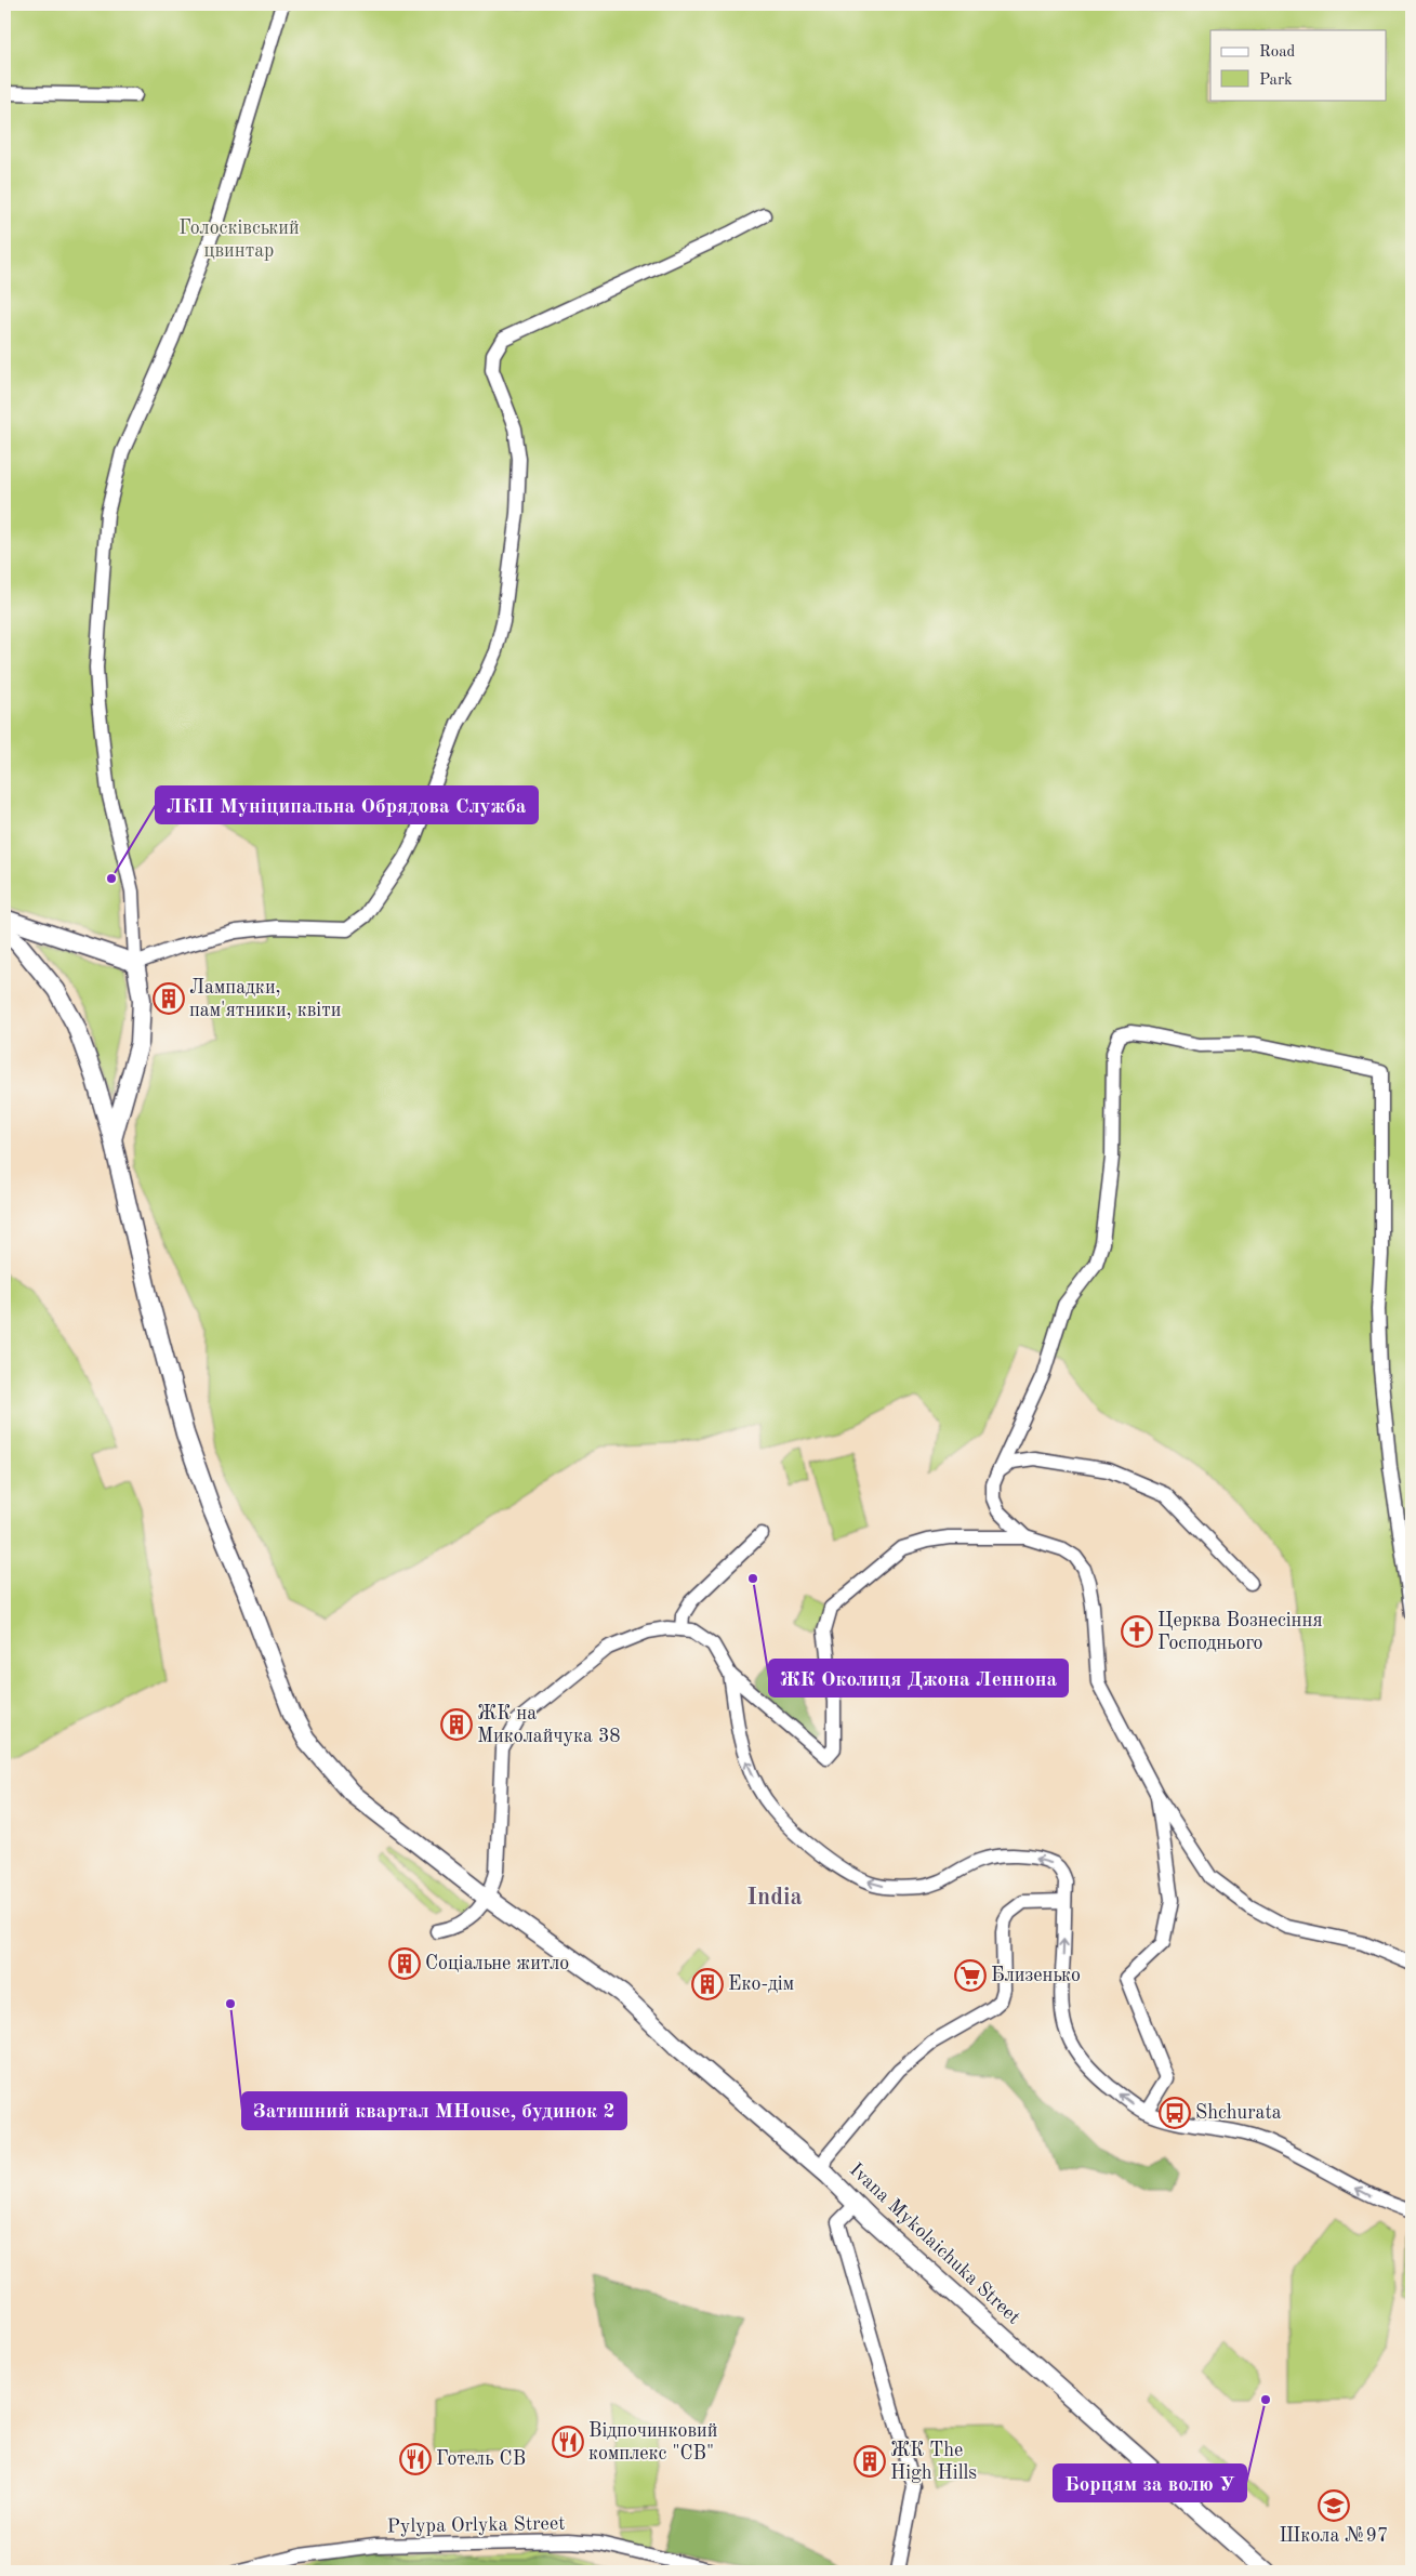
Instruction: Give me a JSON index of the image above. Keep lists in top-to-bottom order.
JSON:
{
  "streets": {
    "street": ["Ivana Mykolaichuka Street", "Pylypa Orlyka Street"]
  },
  "districts": ["India"],
  "parks": ["Голосківський цвинтар"],
  "places": {
    "other": [
      "ЛКП Муніципальна Обрядова Служба",
      "ЖК Околиця Джона Леннона",
      "Затишний квартал MHouse, будинок 2",
      "Борцям за волю У"
    ],
    "building": [
      "Лампадки, пам'ятники, квіти",
      "ЖК на Миколайчука 38",
      "Соціальне житло",
      "Еко-дім",
      "ЖК The High Hills"
    ],
    "church": ["Церква Вознесіння Господнього"],
    "supermarket": ["Близенько"],
    "bus stop": ["Shchurata"],
    "restaurant": ["Відпочинковий комплекс \"СВ\"", "Готель СВ"],
    "school or university": ["Школа №97"]
  },
  "legend": ["Road", "Park"]
}
